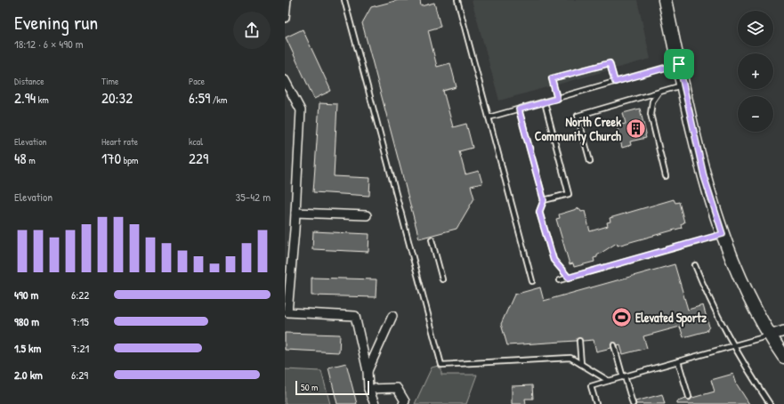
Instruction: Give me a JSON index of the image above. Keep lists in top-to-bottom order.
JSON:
{
  "places": {
    "building": ["North Creek Community Church"],
    "sports": ["Elevated Sportz"]
  },
  "scale_bar": "50 m",
  "page": {
    "heading": ["Evening run", "18:12 · 6 × 490 m"],
    "map_buttons": ["+", "−"],
    "stats": [
      ["Distance", "2.94 km"],
      ["Time", "20:32"],
      ["Pace", "6:59 /km"],
      ["Elevation", "48 m"],
      ["Heart rate", "170 bpm"],
      ["kcal", "229"]
    ],
    "chart": ["Elevation", "35–42 m"],
    "list": [
      {
        "name": "490 m",
        "note": "6:22"
      },
      {
        "name": "980 m",
        "note": "7:15"
      },
      {
        "name": "1.5 km",
        "note": "7:21"
      },
      {
        "name": "2.0 km",
        "note": "6:29"
      }
    ],
    "scale": "50 m"
  }
}
